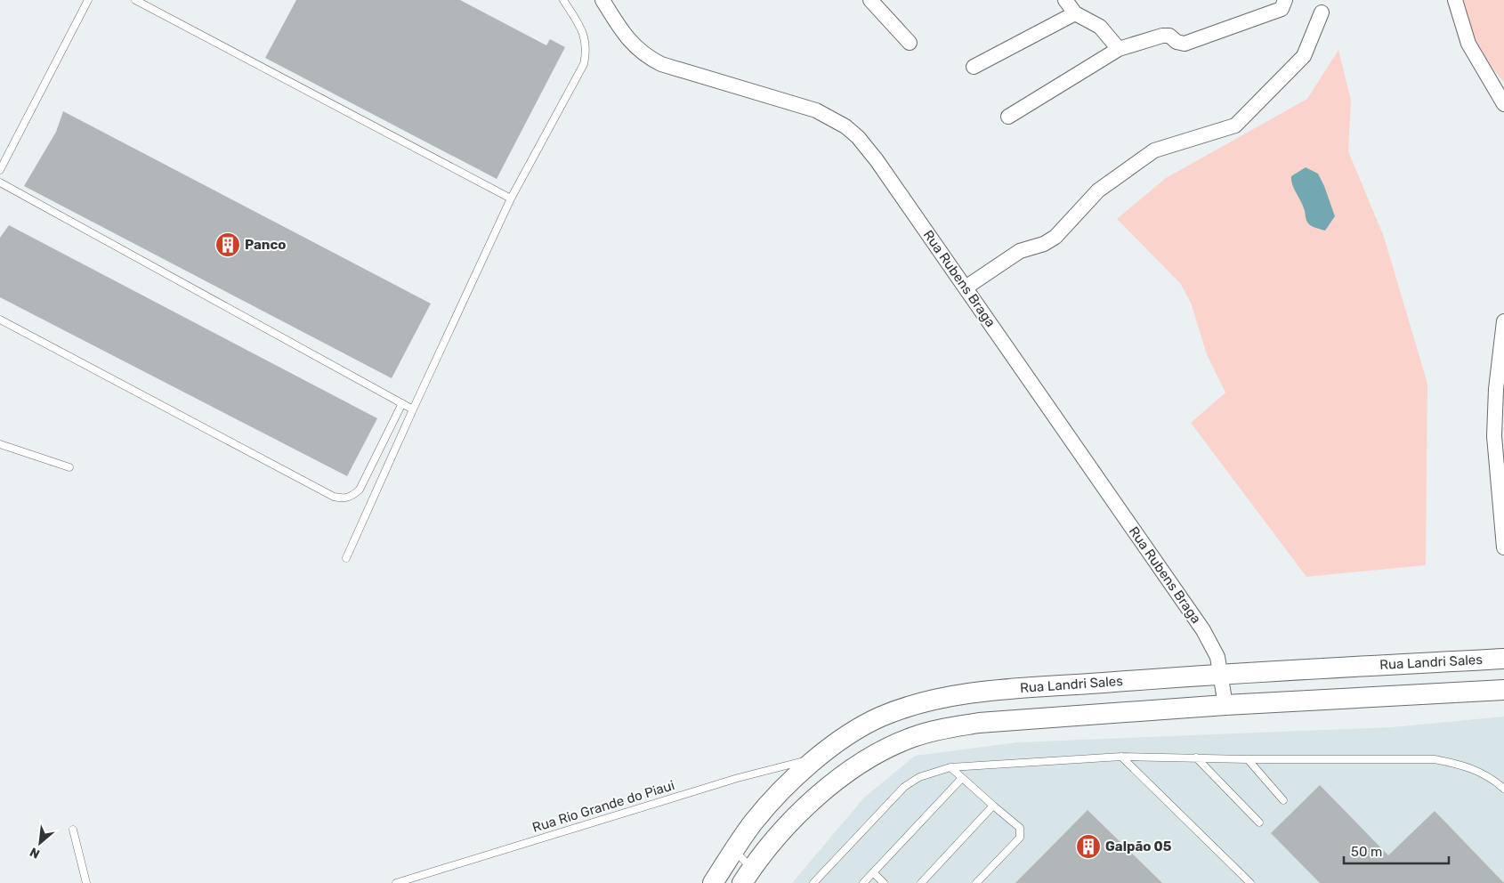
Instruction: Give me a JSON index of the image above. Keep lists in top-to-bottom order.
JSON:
{
  "streets": {
    "street": ["Rua Rubens Braga", "Rua Landri Sales"],
    "lane": ["Rua Rio Grande do Piaui"]
  },
  "crossings": [
    ["Rua Rubens Braga", "Rua Landri Sales"],
    ["Rua Landri Sales", "Rua Rio Grande do Piaui"]
  ],
  "places": {
    "building": ["Panco", "Galpão 05"]
  },
  "scale_bar": "50 m",
  "north": "bottom left"
}
